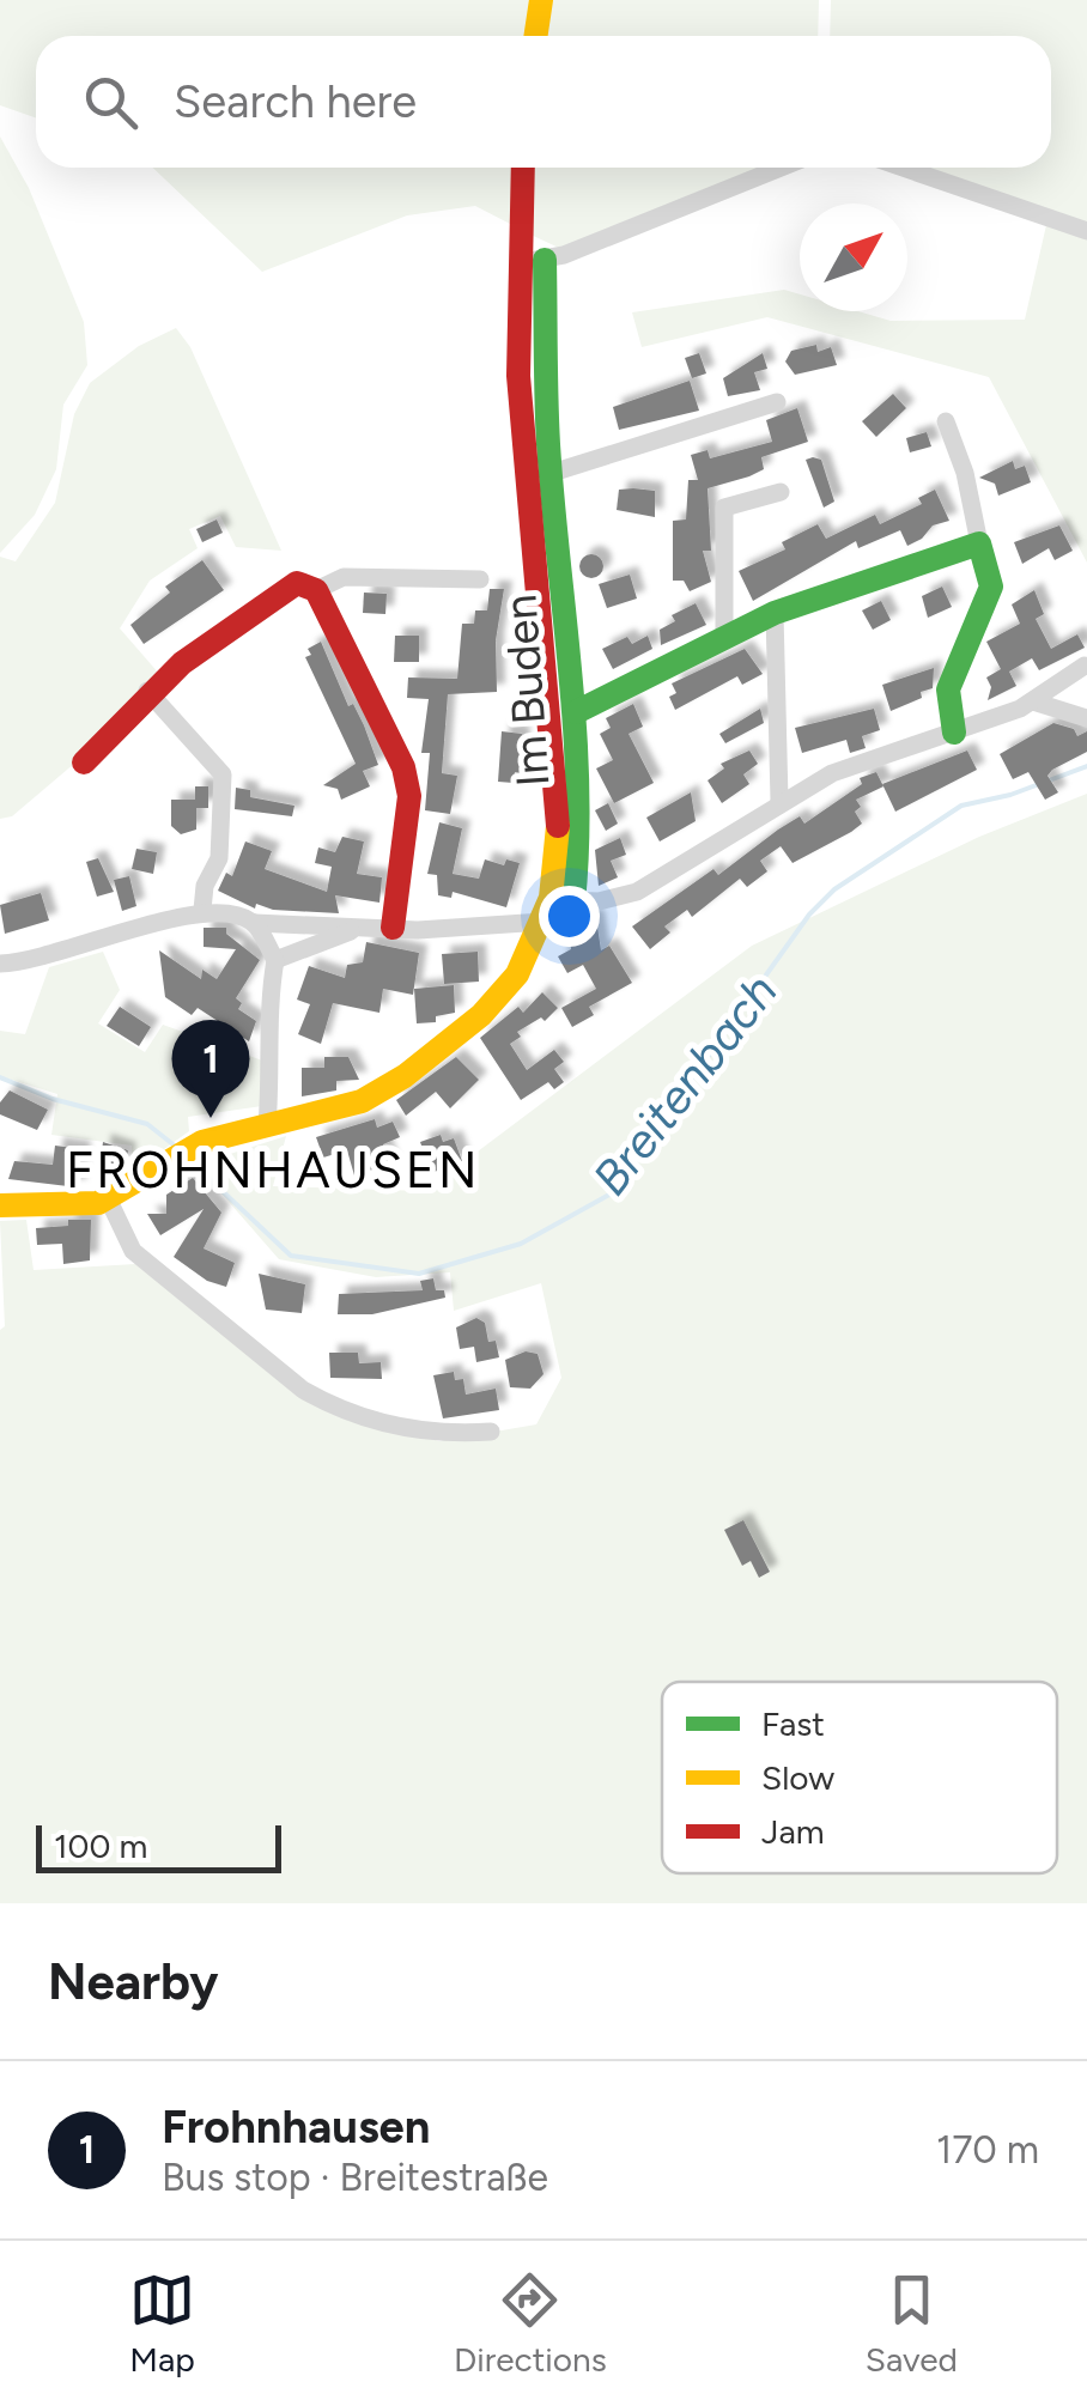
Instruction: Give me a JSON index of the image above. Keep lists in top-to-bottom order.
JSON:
{
  "streets": {
    "street": ["Im Buden"]
  },
  "districts": ["FROHNHAUSEN"],
  "water": ["Breitenbach"],
  "legend": ["Fast", "Slow", "Jam"],
  "scale_bar": "100 m",
  "north": "top right",
  "page": {
    "search": "Search here",
    "pins": "1",
    "scale": "100 m",
    "heading": "Nearby",
    "list": [
      {
        "mark": "1",
        "name": "Frohnhausen",
        "note": "Bus stop · Breitestraße",
        "value": "170 m"
      }
    ],
    "nav": ["Map", "Directions", "Saved"]
  }
}
